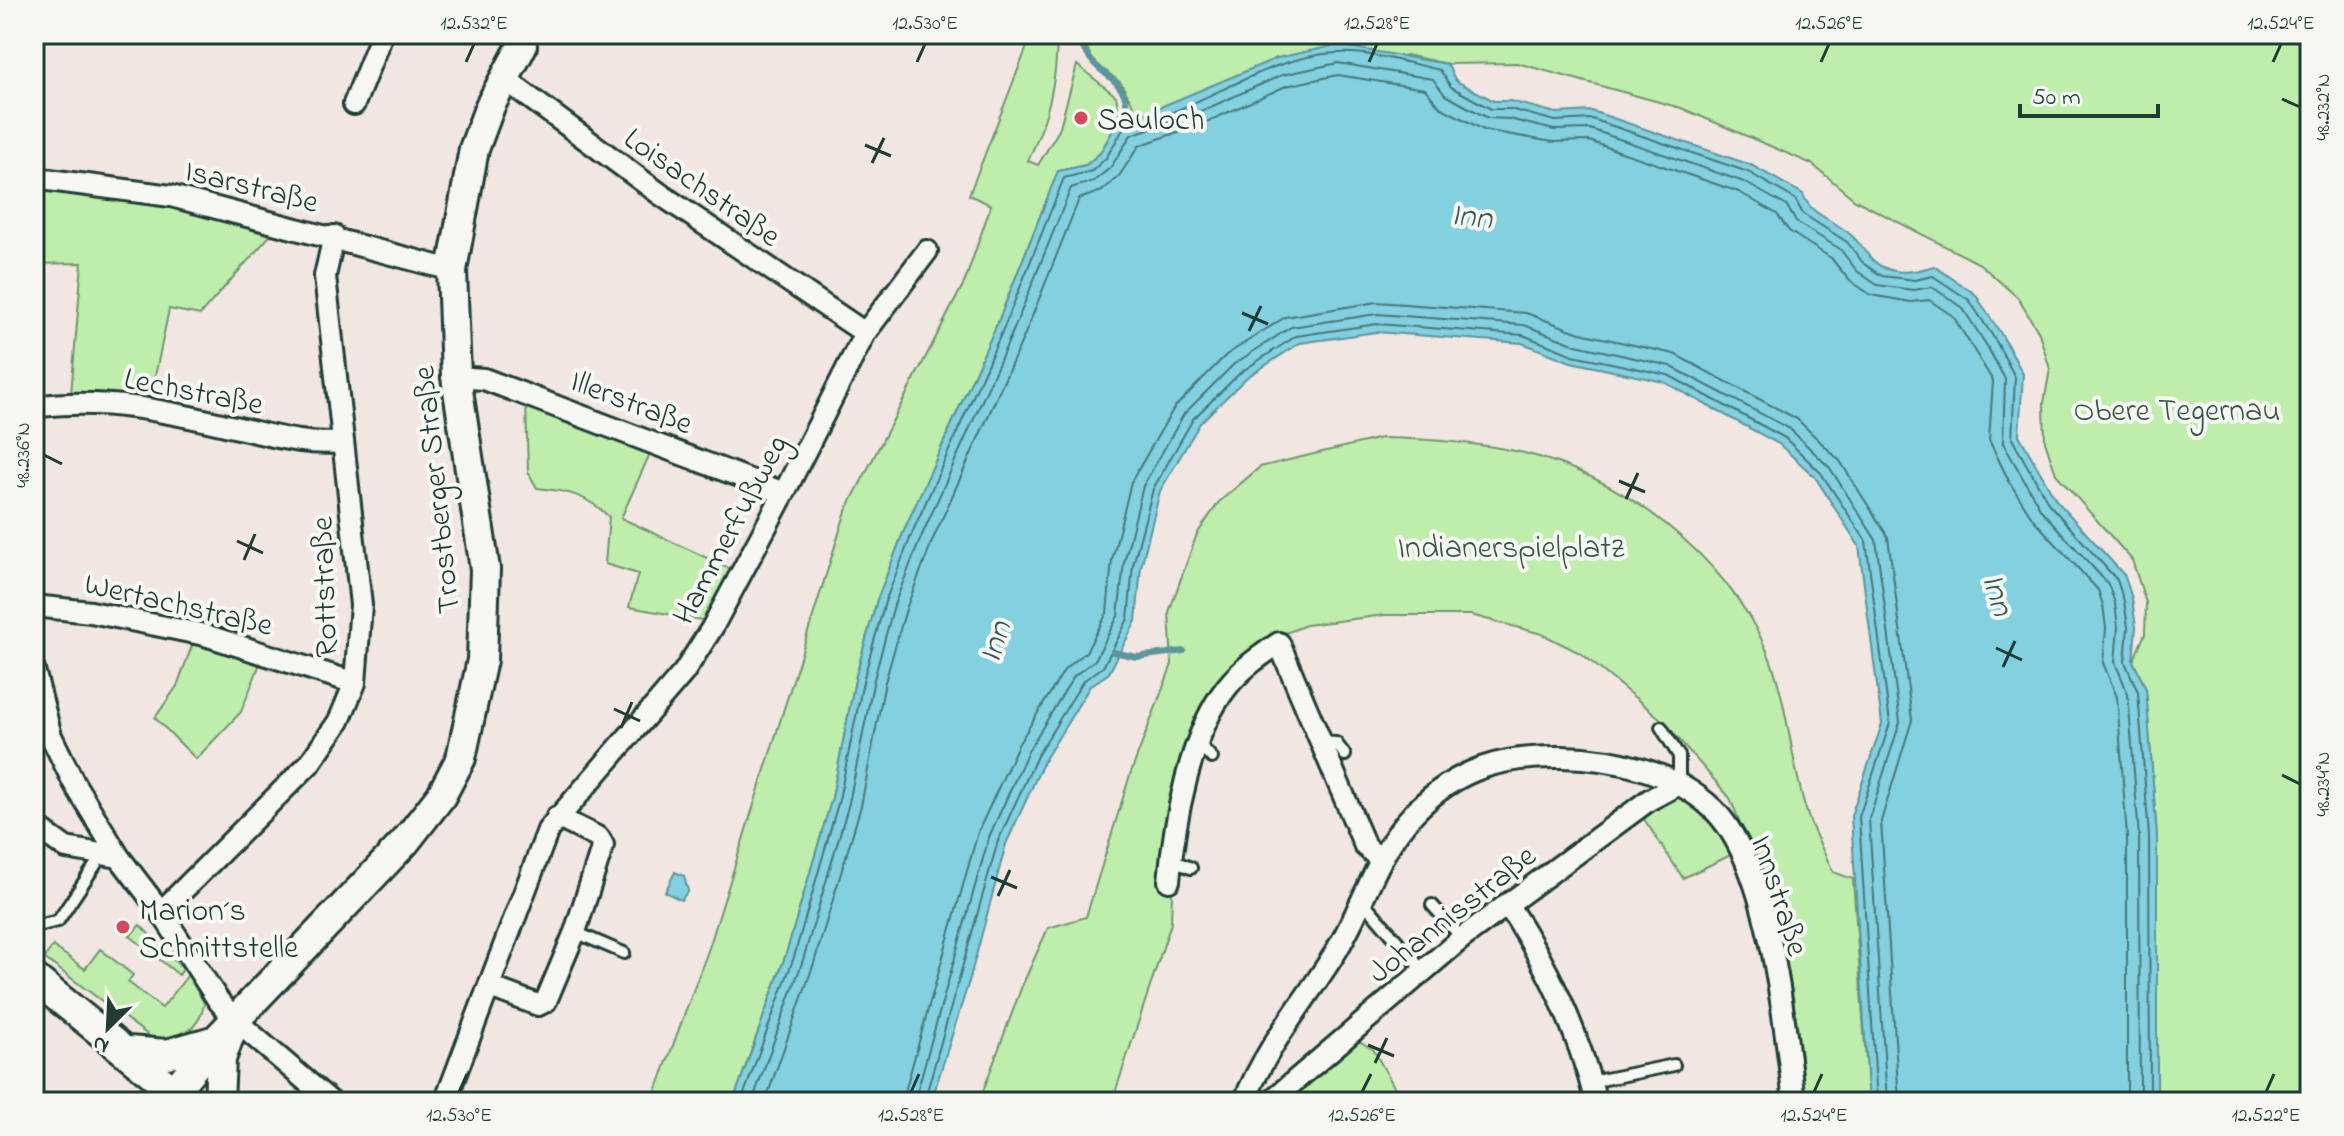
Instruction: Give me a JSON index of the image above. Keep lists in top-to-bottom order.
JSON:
{
  "streets": {
    "main road": ["Trostberger Straße"],
    "street": [
      "Isarstraße",
      "Loisachstraße",
      "Lechstraße",
      "Illerstraße",
      "Hammerfußweg",
      "Rottstraße",
      "Wertachstraße",
      "Innstraße",
      "Johannisstraße"
    ]
  },
  "crossings": [
    ["Isarstraße", "Trostberger Straße"],
    ["Isarstraße", "Rottstraße"],
    ["Loisachstraße", "Trostberger Straße"],
    ["Loisachstraße", "Hammerfußweg"],
    ["Lechstraße", "Rottstraße"],
    ["Illerstraße", "Trostberger Straße"],
    ["Illerstraße", "Hammerfußweg"],
    ["Rottstraße", "Wertachstraße"],
    ["Innstraße", "Johannisstraße"]
  ],
  "water": ["Inn"],
  "parks": ["Obere Tegernau", "Indianerspielplatz"],
  "places": ["Sauloch", "Marion´s Schnittstelle"],
  "scale_bar": "50 m",
  "north": "bottom left",
  "coordinates": [
    "12.532°E",
    "12.530°E",
    "12.528°E",
    "12.526°E",
    "12.524°E",
    "48.232°N",
    "48.236°N",
    "48.234°N",
    "12.522°E"
  ]
}
